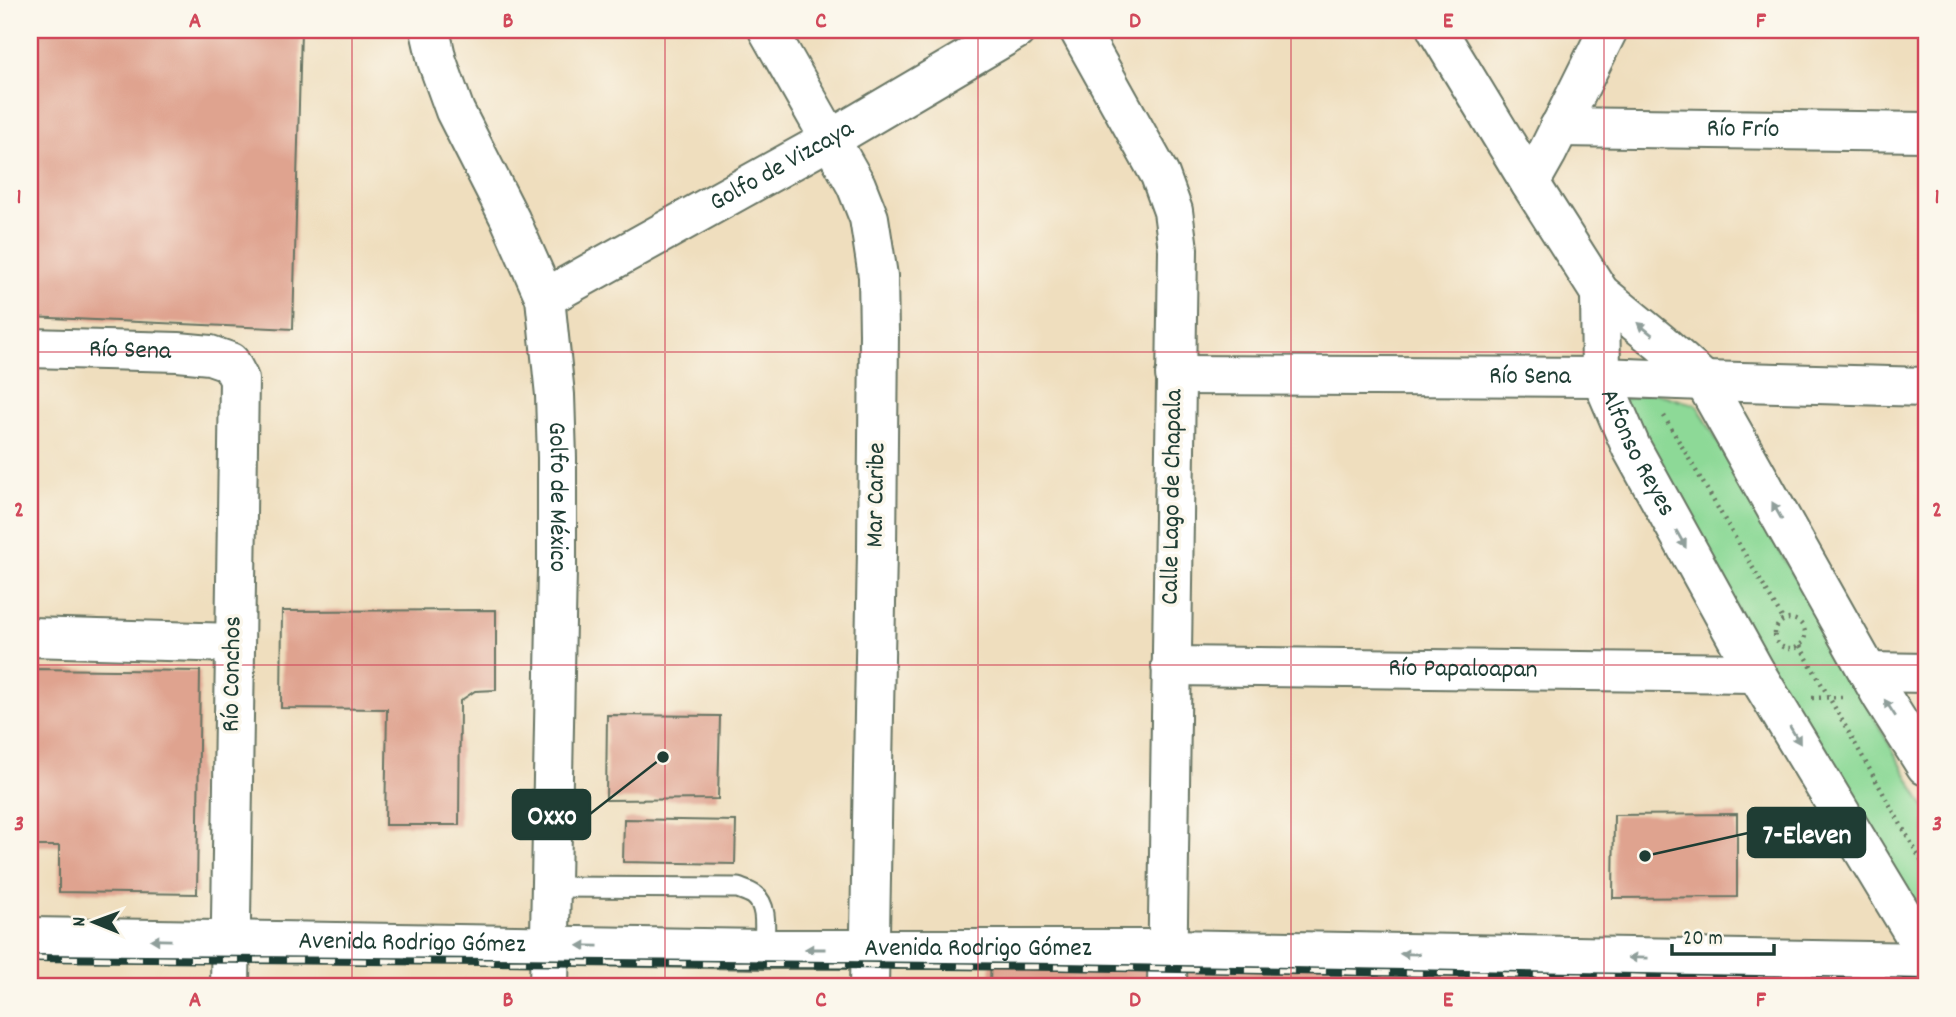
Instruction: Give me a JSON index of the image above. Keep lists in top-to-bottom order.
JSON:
{
  "streets": {
    "street": [
      "Río Frío",
      "Golfo de Vizcaya",
      "Río Sena",
      "Alfonso Reyes",
      "Mar Caribe",
      "Golfo de México",
      "Calle Lago de Chapala",
      "Río Papaloapan",
      "Río Conchos",
      "Avenida Rodrigo Gómez"
    ]
  },
  "crossings": [
    ["Golfo de Vizcaya", "Mar Caribe"],
    ["Golfo de Vizcaya", "Golfo de México"],
    ["Río Sena", "Alfonso Reyes"],
    ["Río Sena", "Calle Lago de Chapala"],
    ["Río Sena", "Río Conchos"],
    ["Alfonso Reyes", "Río Papaloapan"],
    ["Mar Caribe", "Avenida Rodrigo Gómez"],
    ["Golfo de México", "Avenida Rodrigo Gómez"],
    ["Calle Lago de Chapala", "Río Papaloapan"],
    ["Calle Lago de Chapala", "Avenida Rodrigo Gómez"],
    ["Río Conchos", "Avenida Rodrigo Gómez"]
  ],
  "one_way": ["Avenida Rodrigo Gómez"],
  "places": ["Oxxo", "7-Eleven"],
  "scale_bar": "20 m",
  "north": "left",
  "grid": {
    "columns": [
      "A",
      "B",
      "C",
      "D",
      "E",
      "F"
    ],
    "rows": ["1", "2", "3"]
  }
}
